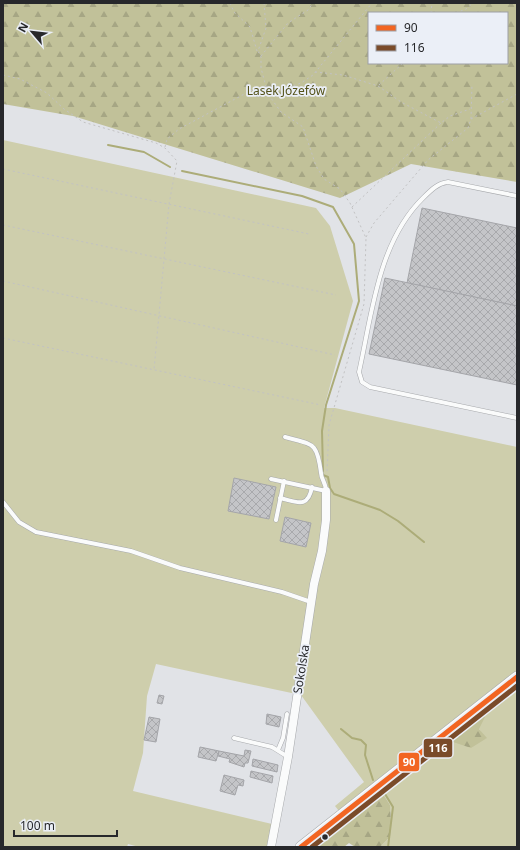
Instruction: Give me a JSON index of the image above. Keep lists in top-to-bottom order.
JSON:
{
  "streets": {
    "street": ["Sokolska"]
  },
  "parks": ["Lasek Józefów"],
  "lines": ["transit line 90", "transit line 116"],
  "legend": ["90", "116"],
  "scale_bar": "100 m",
  "north": "top left"
}
